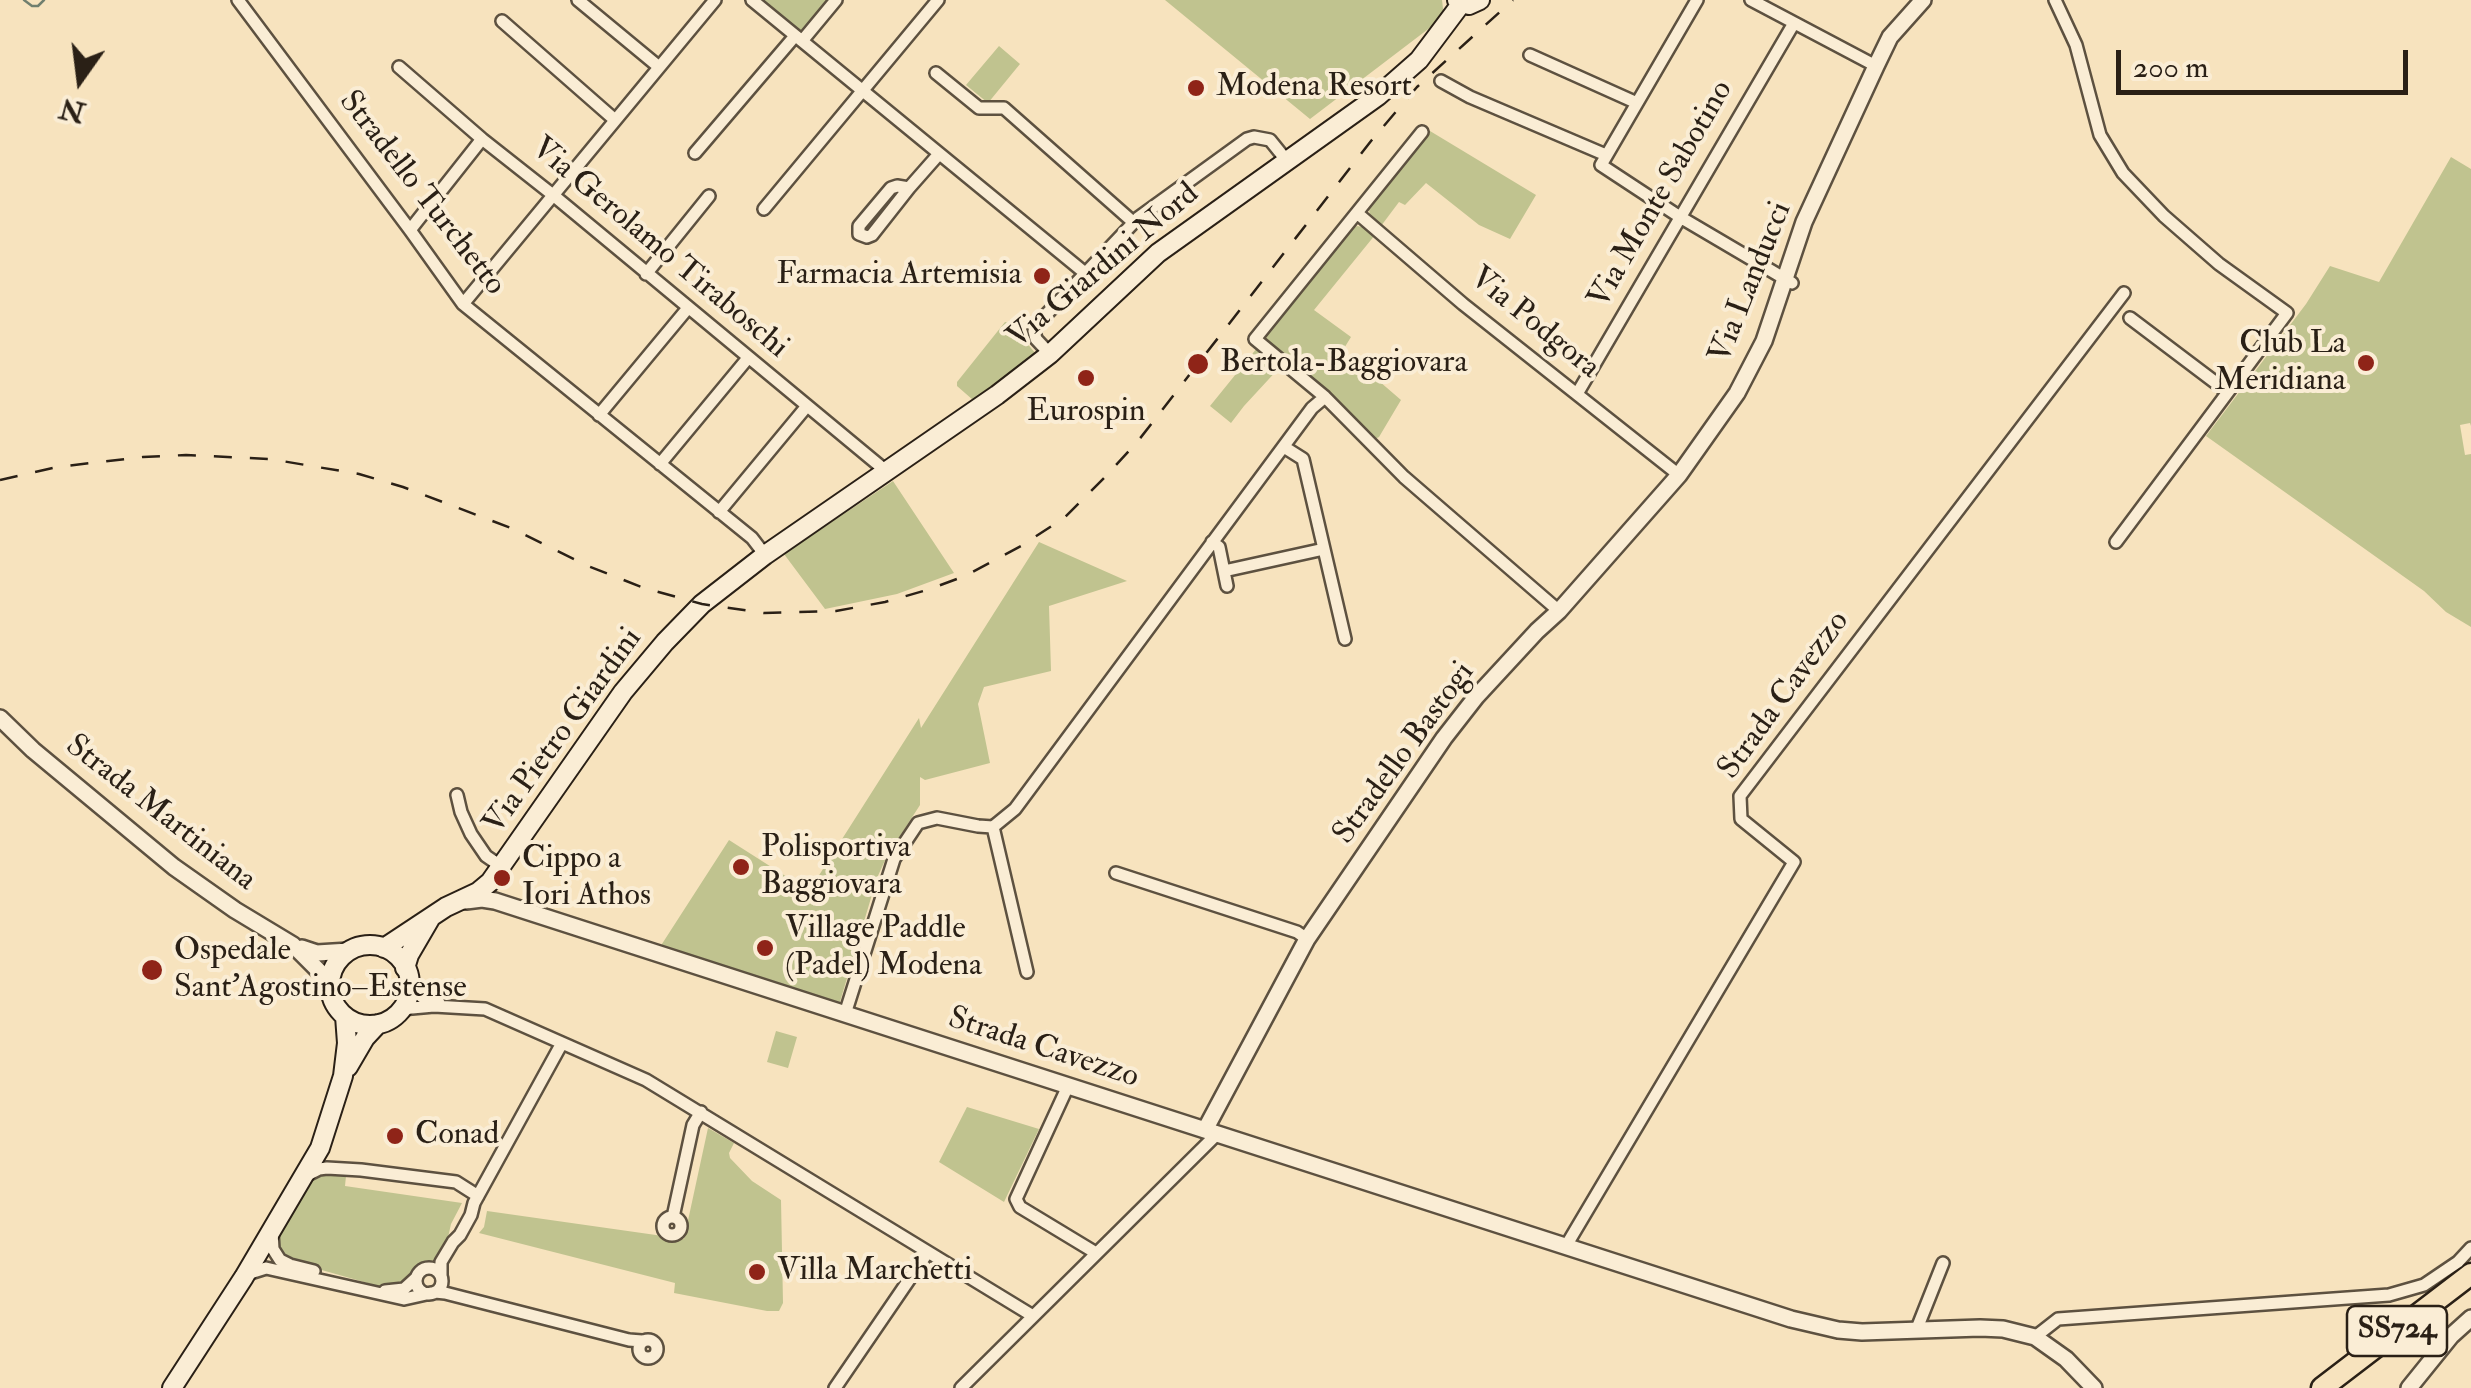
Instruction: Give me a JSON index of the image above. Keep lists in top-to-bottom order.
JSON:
{
  "streets": {
    "highway": ["SS724"],
    "main road": ["Via Giardini Nord", "Via Pietro Giardini"],
    "street": [
      "Stradello Turchetto",
      "Via Monte Sabotino",
      "Via Gerolamo Tiraboschi",
      "Via Landucci",
      "Via Podgora",
      "Strada Cavezzo",
      "Stradello Bastogi",
      "Strada Martiniana"
    ]
  },
  "crossings": [
    ["Stradello Turchetto", "Via Giardini Nord"],
    ["Stradello Turchetto", "Via Pietro Giardini"],
    ["Via Monte Sabotino", "Via Podgora"],
    ["Via Gerolamo Tiraboschi", "Via Giardini Nord"],
    ["Via Giardini Nord", "Via Pietro Giardini"],
    ["Via Landucci", "Via Podgora"],
    ["Via Landucci", "Stradello Bastogi"],
    ["Strada Cavezzo", "Via Pietro Giardini"],
    ["Strada Cavezzo", "Stradello Bastogi"],
    ["Via Pietro Giardini", "Strada Martiniana"]
  ],
  "places": [
    "Modena Resort",
    "Farmacia Artemisia",
    "Club La Meridiana",
    "Bertola-Baggiovara",
    "Eurospin",
    "Polisportiva Baggiovara",
    "Cippo a Iori Athos",
    "Village Paddle (Padel) Modena",
    "Ospedale Sant’Agostino–Estense",
    "Conad",
    "Villa Marchetti"
  ],
  "scale_bar": "200 m",
  "north": "bottom"
}
